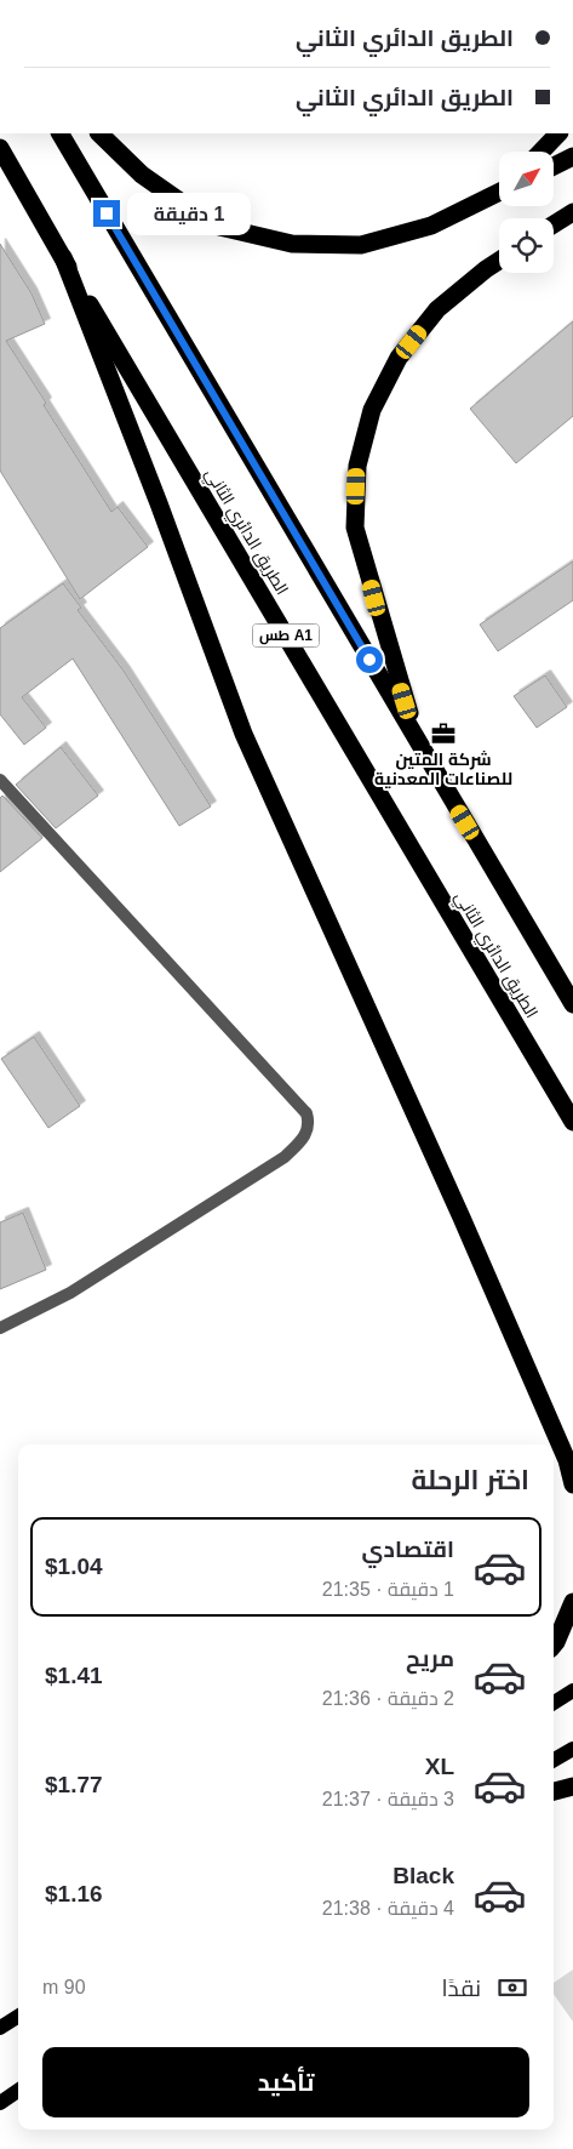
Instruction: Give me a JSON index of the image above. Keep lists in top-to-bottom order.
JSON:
{
  "streets": {
    "highway": ["الطريق الدائري الثاني", "طس A1"]
  },
  "places": {
    "office": ["شركة المتين للصناعات المعدنية"]
  },
  "north": "top right",
  "page": {
    "banner": ["الطريق الدائري الثاني", "الطريق الدائري الثاني"],
    "bubble": "1 دقيقة",
    "heading": "اختر الرحلة",
    "list": [
      {
        "name": "اقتصادي",
        "note": "1 دقيقة · 21:35",
        "value": "$1.04"
      },
      {
        "name": "مريح",
        "note": "2 دقيقة · 21:36",
        "value": "$1.41"
      },
      {
        "name": "XL",
        "note": "3 دقيقة · 21:37",
        "value": "$1.77"
      },
      {
        "name": "Black",
        "note": "4 دقيقة · 21:38",
        "value": "$1.16"
      }
    ],
    "pay": ["نقدًا", "90 m"],
    "buttons": "تأكيد"
  }
}
